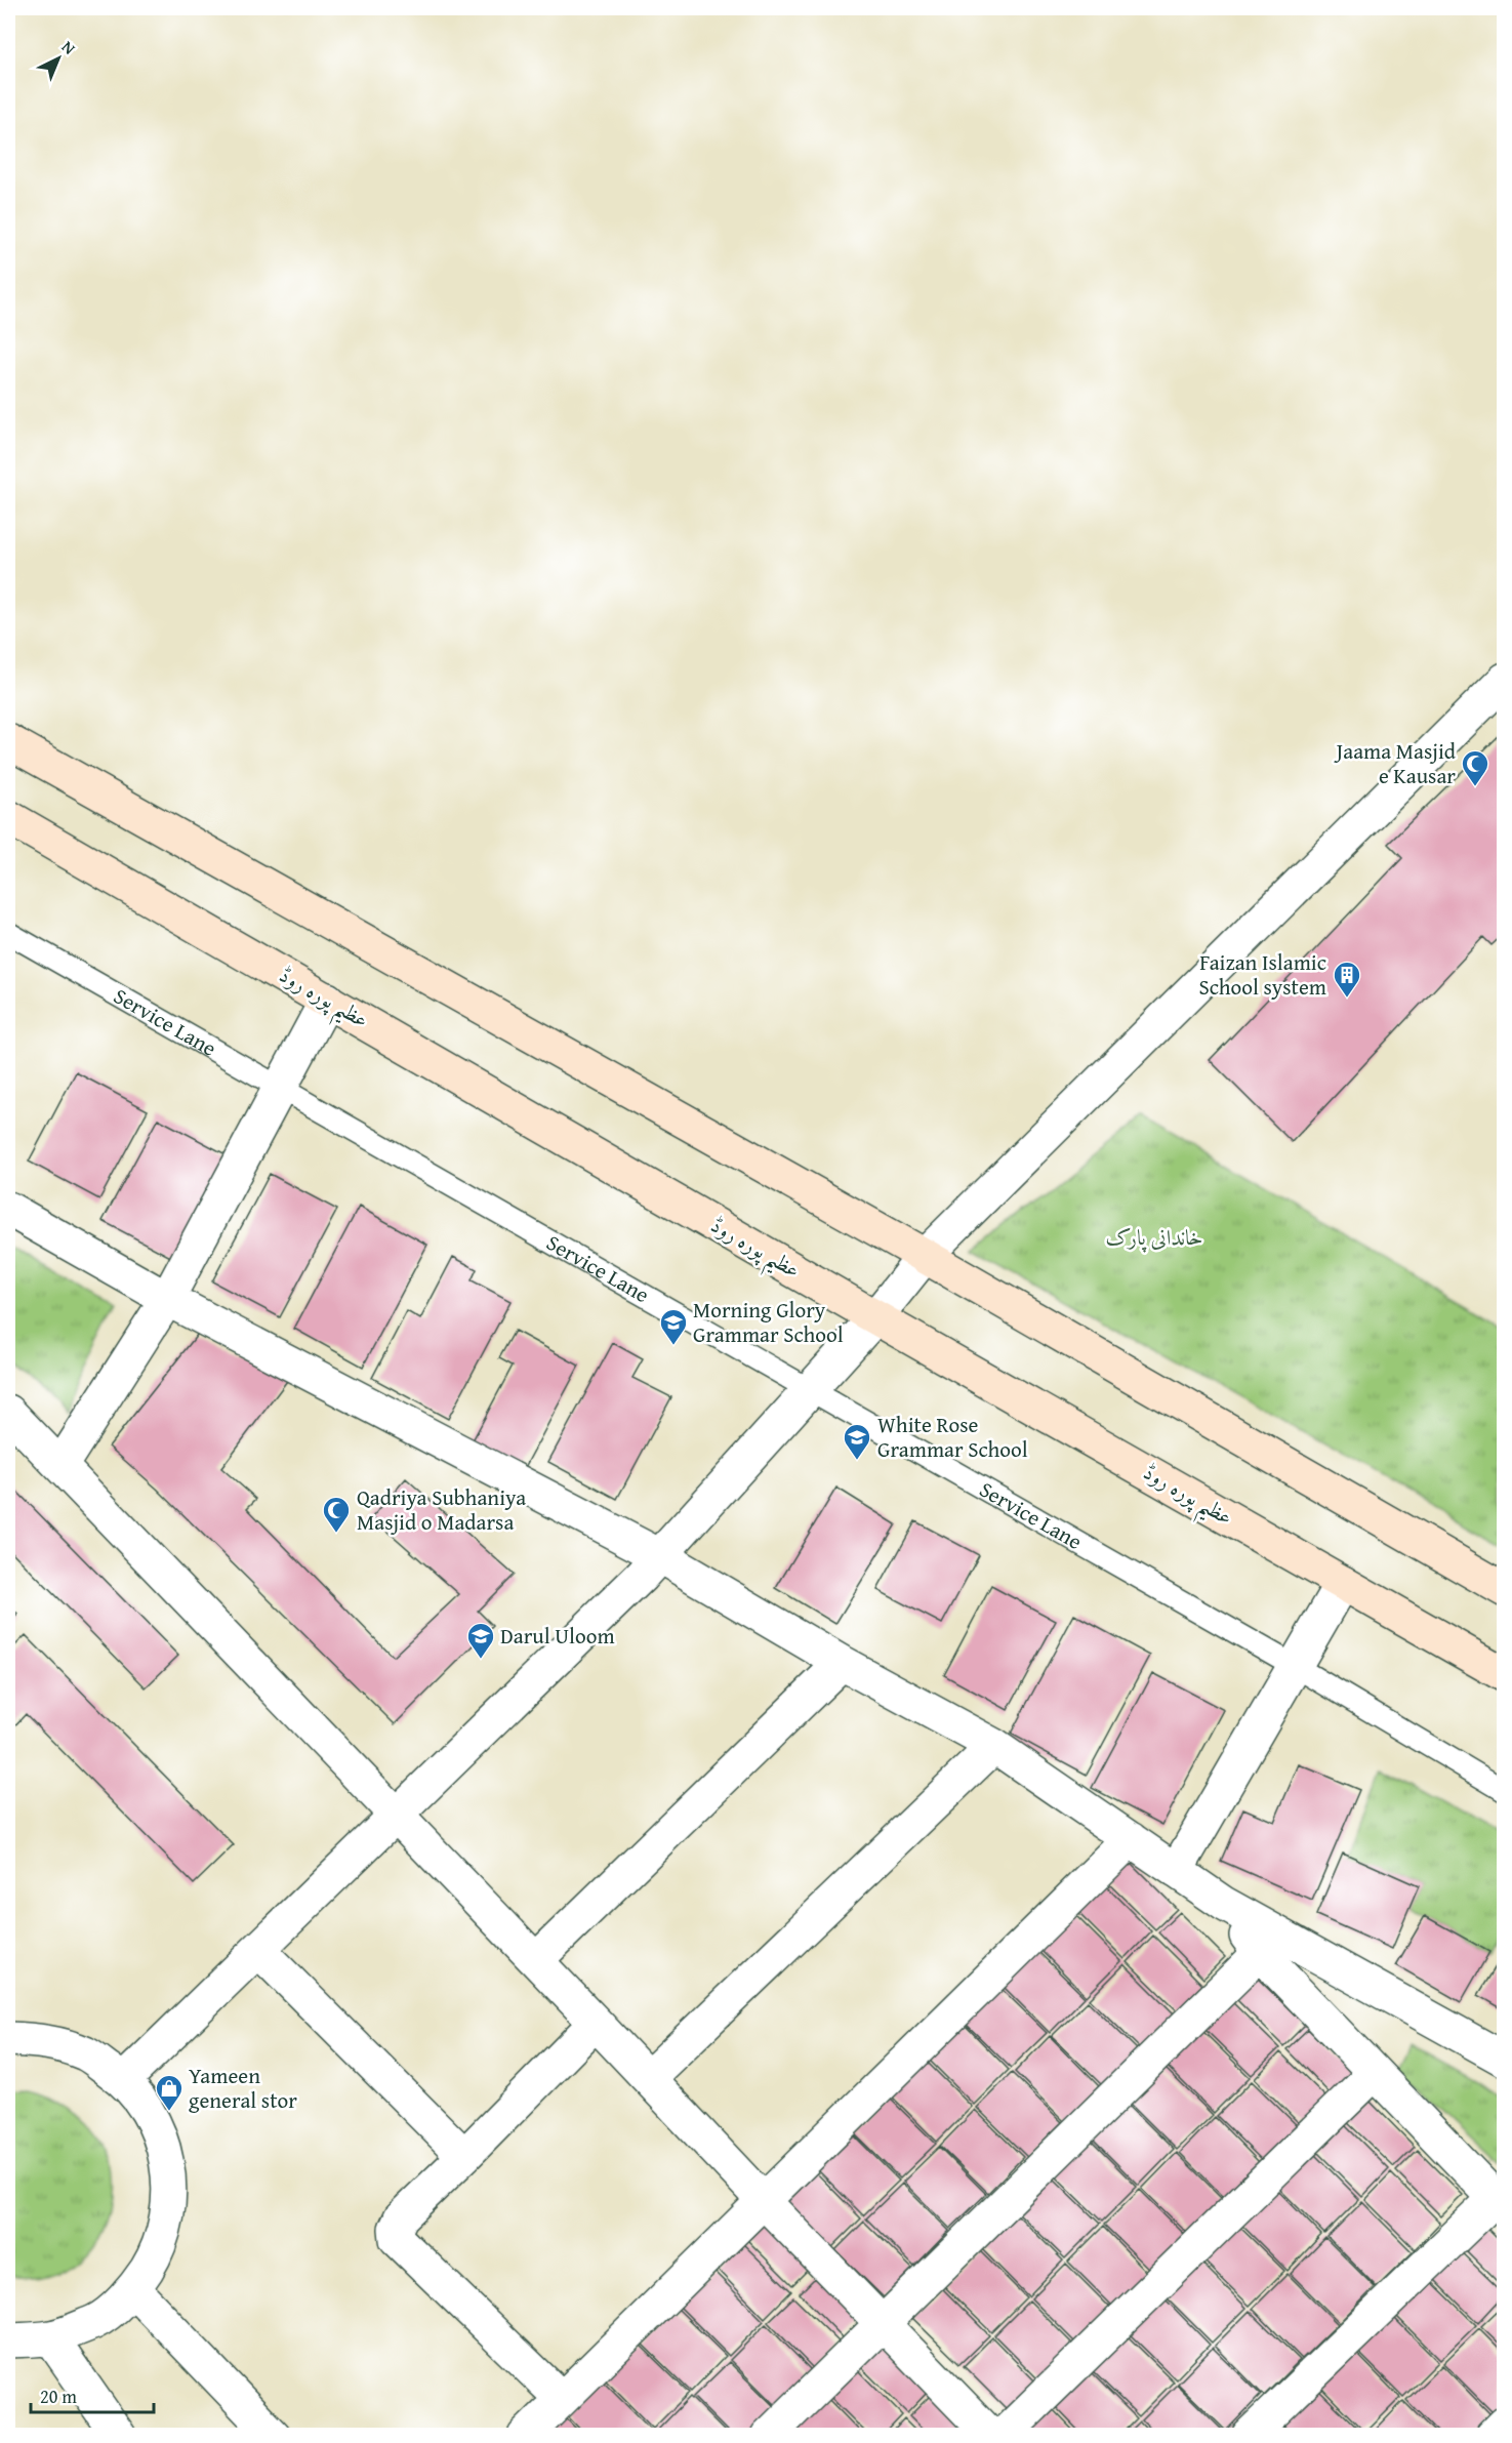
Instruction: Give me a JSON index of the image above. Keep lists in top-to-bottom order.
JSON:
{
  "streets": {
    "main road": ["عظیم پورہ روڈ"],
    "lane": ["Service Lane"]
  },
  "parks": ["خاندانی پارک"],
  "places": {
    "mosque": ["Jaama Masjid e Kausar", "Qadriya Subhaniya Masjid o Madarsa"],
    "building": ["Faizan Islamic School system"],
    "school or university": ["Morning Glory Grammar School", "White Rose Grammar School", "Darul Uloom"],
    "shop": ["Yameen general stor"]
  },
  "scale_bar": "20 m",
  "north": "top right"
}
